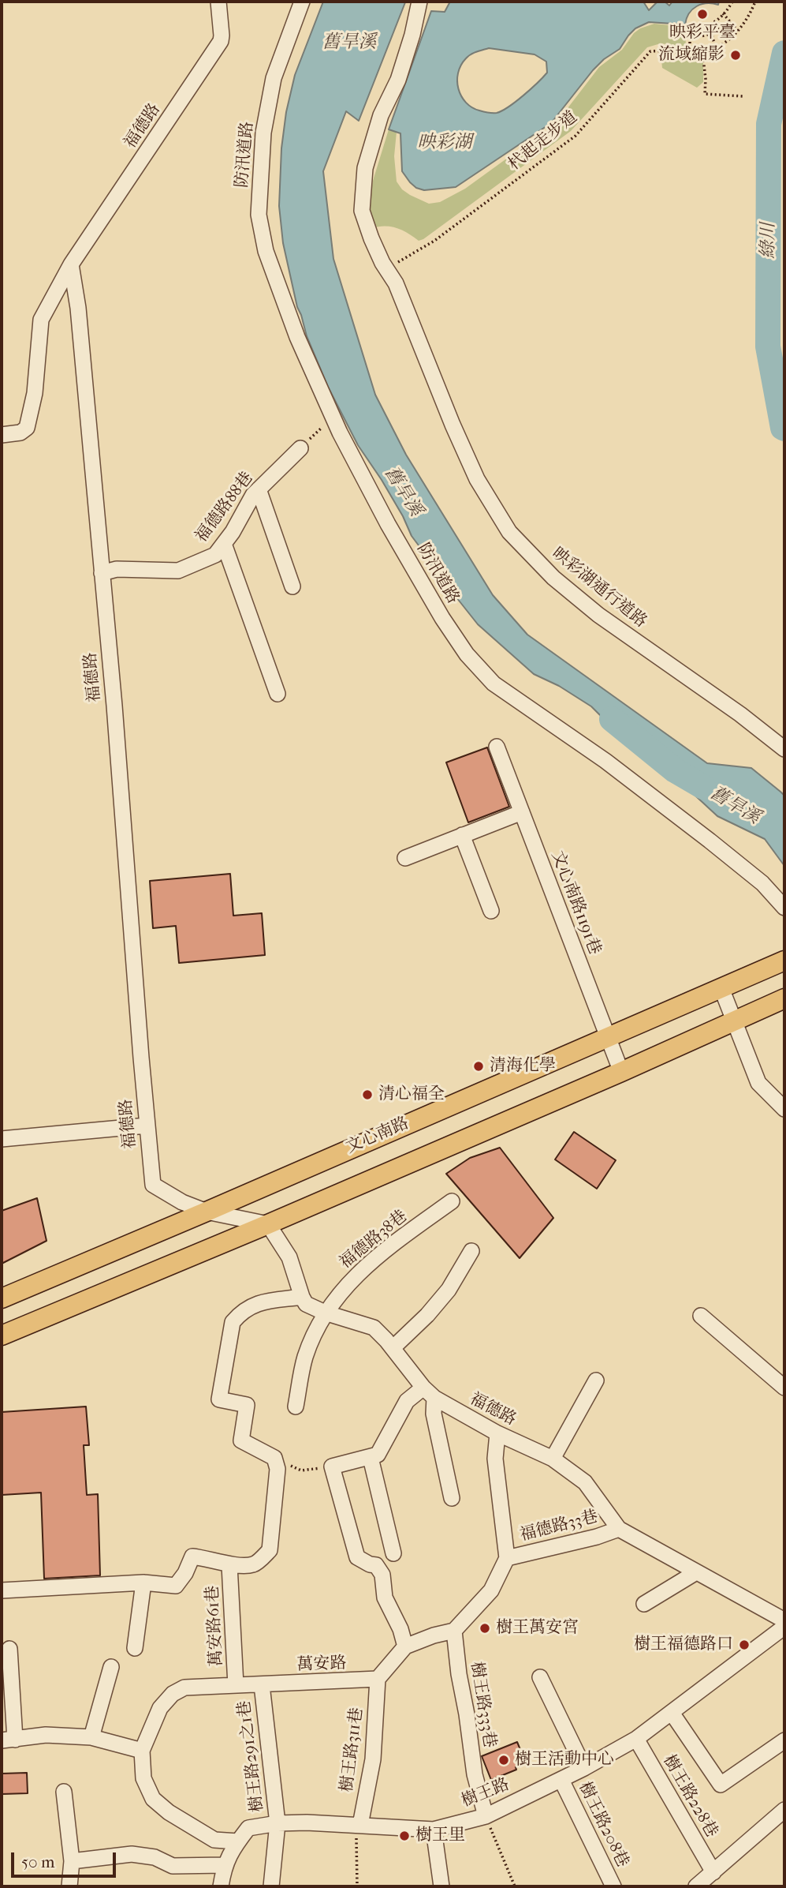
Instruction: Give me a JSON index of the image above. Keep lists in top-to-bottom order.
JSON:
{
  "streets": {
    "main road": ["文心南路"],
    "street": [
      "福德路",
      "防汛道路",
      "福德路88巷",
      "映彩湖通行道路",
      "文心南路1191巷",
      "福德路38巷",
      "福德路33巷",
      "萬安路61巷",
      "萬安路",
      "樹王路333巷",
      "樹王路311巷",
      "樹王路291之1巷",
      "樹王路",
      "樹王路228巷",
      "樹王路208巷"
    ],
    "path": ["杙起走步道"]
  },
  "crossings": [
    ["福德路", "福德路88巷"],
    ["福德路", "文心南路"],
    ["福德路", "福德路38巷"],
    ["福德路", "福德路33巷"],
    ["杙起走步道", "映彩湖通行道路"],
    ["文心南路1191巷", "文心南路"],
    ["萬安路61巷", "萬安路"],
    ["萬安路61巷", "樹王路291之1巷"],
    ["萬安路61巷", "樹王路"],
    ["萬安路", "樹王路311巷"],
    ["萬安路", "樹王路291之1巷"],
    ["萬安路", "樹王路"],
    ["樹王路333巷", "樹王路"],
    ["樹王路311巷", "樹王路"],
    ["樹王路291之1巷", "樹王路"],
    ["樹王路", "樹王路228巷"],
    ["樹王路", "樹王路208巷"]
  ],
  "water": ["舊旱溪", "映彩湖", "綠川"],
  "places": [
    "映彩平臺",
    "流域縮影",
    "清海化學",
    "清心福全",
    "樹王萬安宮",
    "樹王福德路口",
    "樹王活動中心",
    "樹王里"
  ],
  "scale_bar": "50 m"
}
